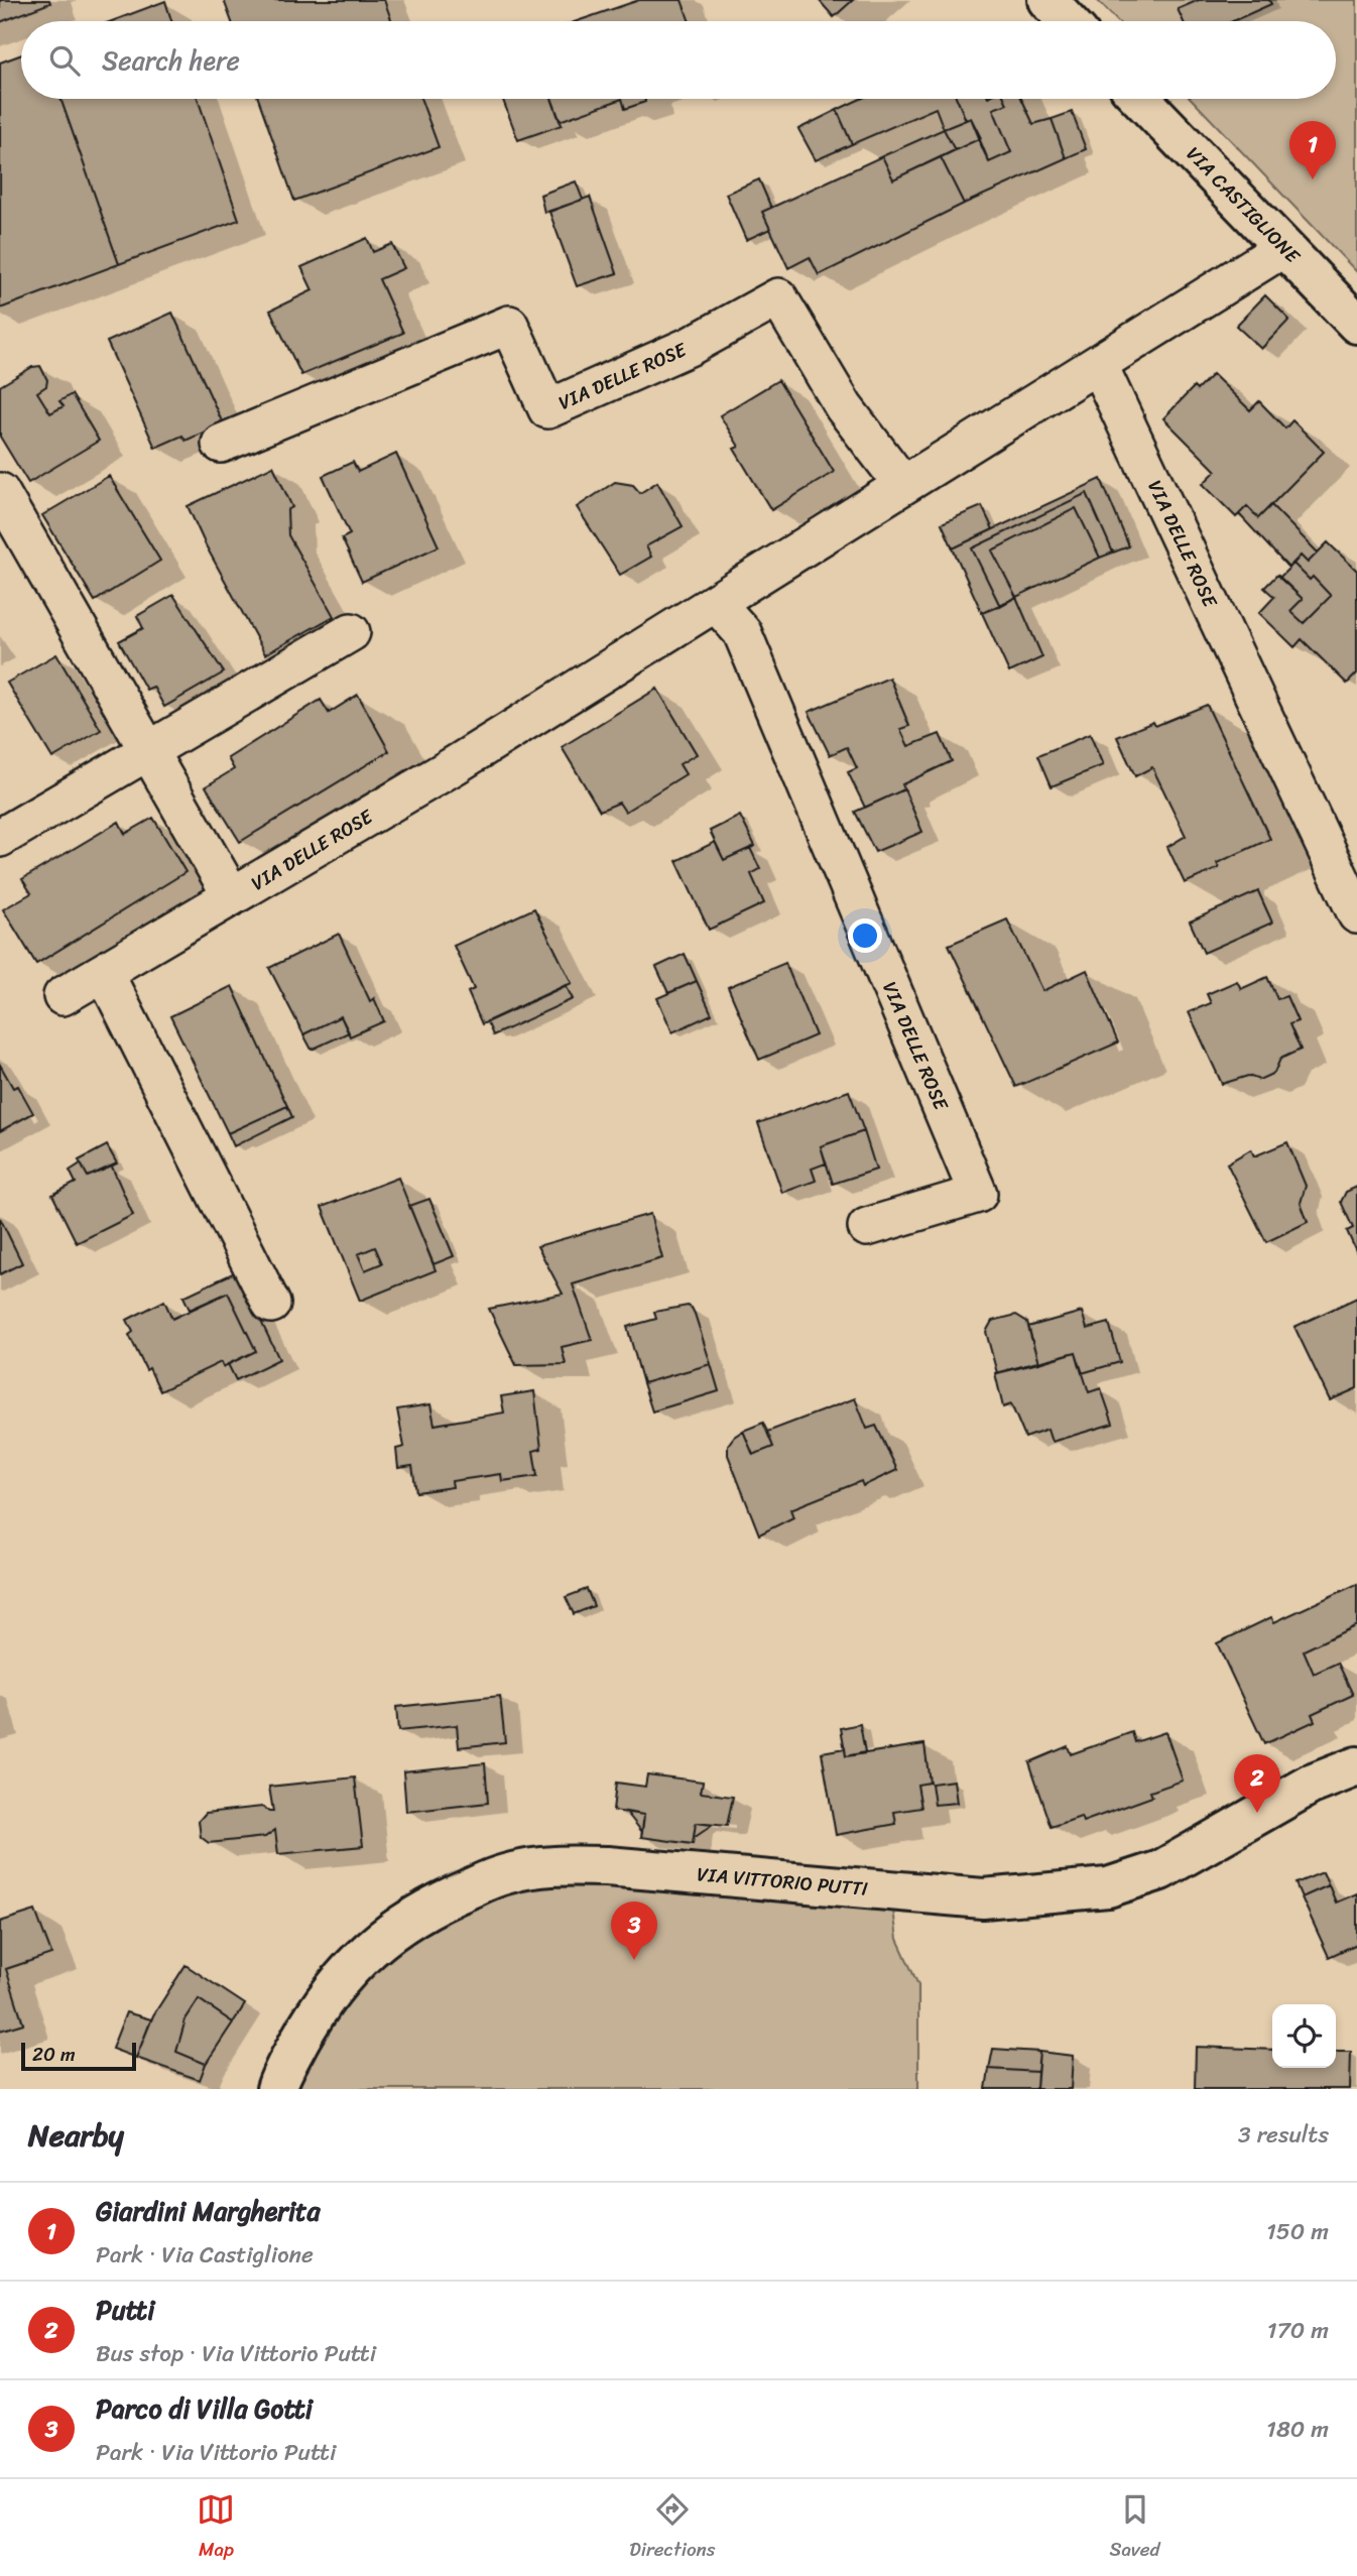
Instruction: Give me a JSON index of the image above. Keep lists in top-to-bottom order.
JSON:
{
  "streets": {
    "street": ["VIA CASTIGLIONE", "VIA DELLE ROSE", "VIA VITTORIO PUTTI"]
  },
  "crossings": [
    ["VIA CASTIGLIONE", "VIA DELLE ROSE"]
  ],
  "scale_bar": "20 m",
  "page": {
    "search": "Search here",
    "pins": ["1", "2", "3"],
    "scale": "20 m",
    "heading": ["Nearby", "3 results"],
    "list": [
      {
        "mark": "1",
        "name": "Giardini Margherita",
        "note": "Park · Via Castiglione",
        "value": "150 m"
      },
      {
        "mark": "2",
        "name": "Putti",
        "note": "Bus stop · Via Vittorio Putti",
        "value": "170 m"
      },
      {
        "mark": "3",
        "name": "Parco di Villa Gotti",
        "note": "Park · Via Vittorio Putti",
        "value": "180 m"
      }
    ],
    "nav": ["Map", "Directions", "Saved"]
  }
}
